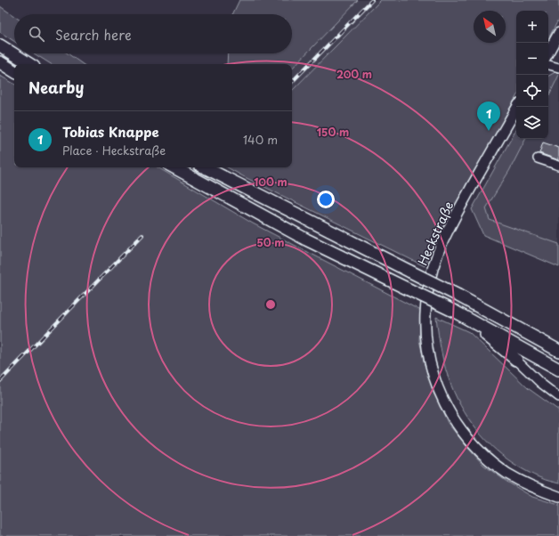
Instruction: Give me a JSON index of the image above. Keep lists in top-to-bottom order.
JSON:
{
  "streets": {
    "main road": ["Heckstraße"]
  },
  "north": "top left",
  "page": {
    "map_buttons": ["+", "−"],
    "search": "Search here",
    "heading": "Nearby",
    "pins": "1",
    "list": [
      {
        "mark": "1",
        "name": "Tobias Knappe",
        "note": "Place · Heckstraße",
        "value": "140 m"
      }
    ]
  },
  "rings": [
    "200 m",
    "150 m",
    "100 m",
    "50 m"
  ]
}
